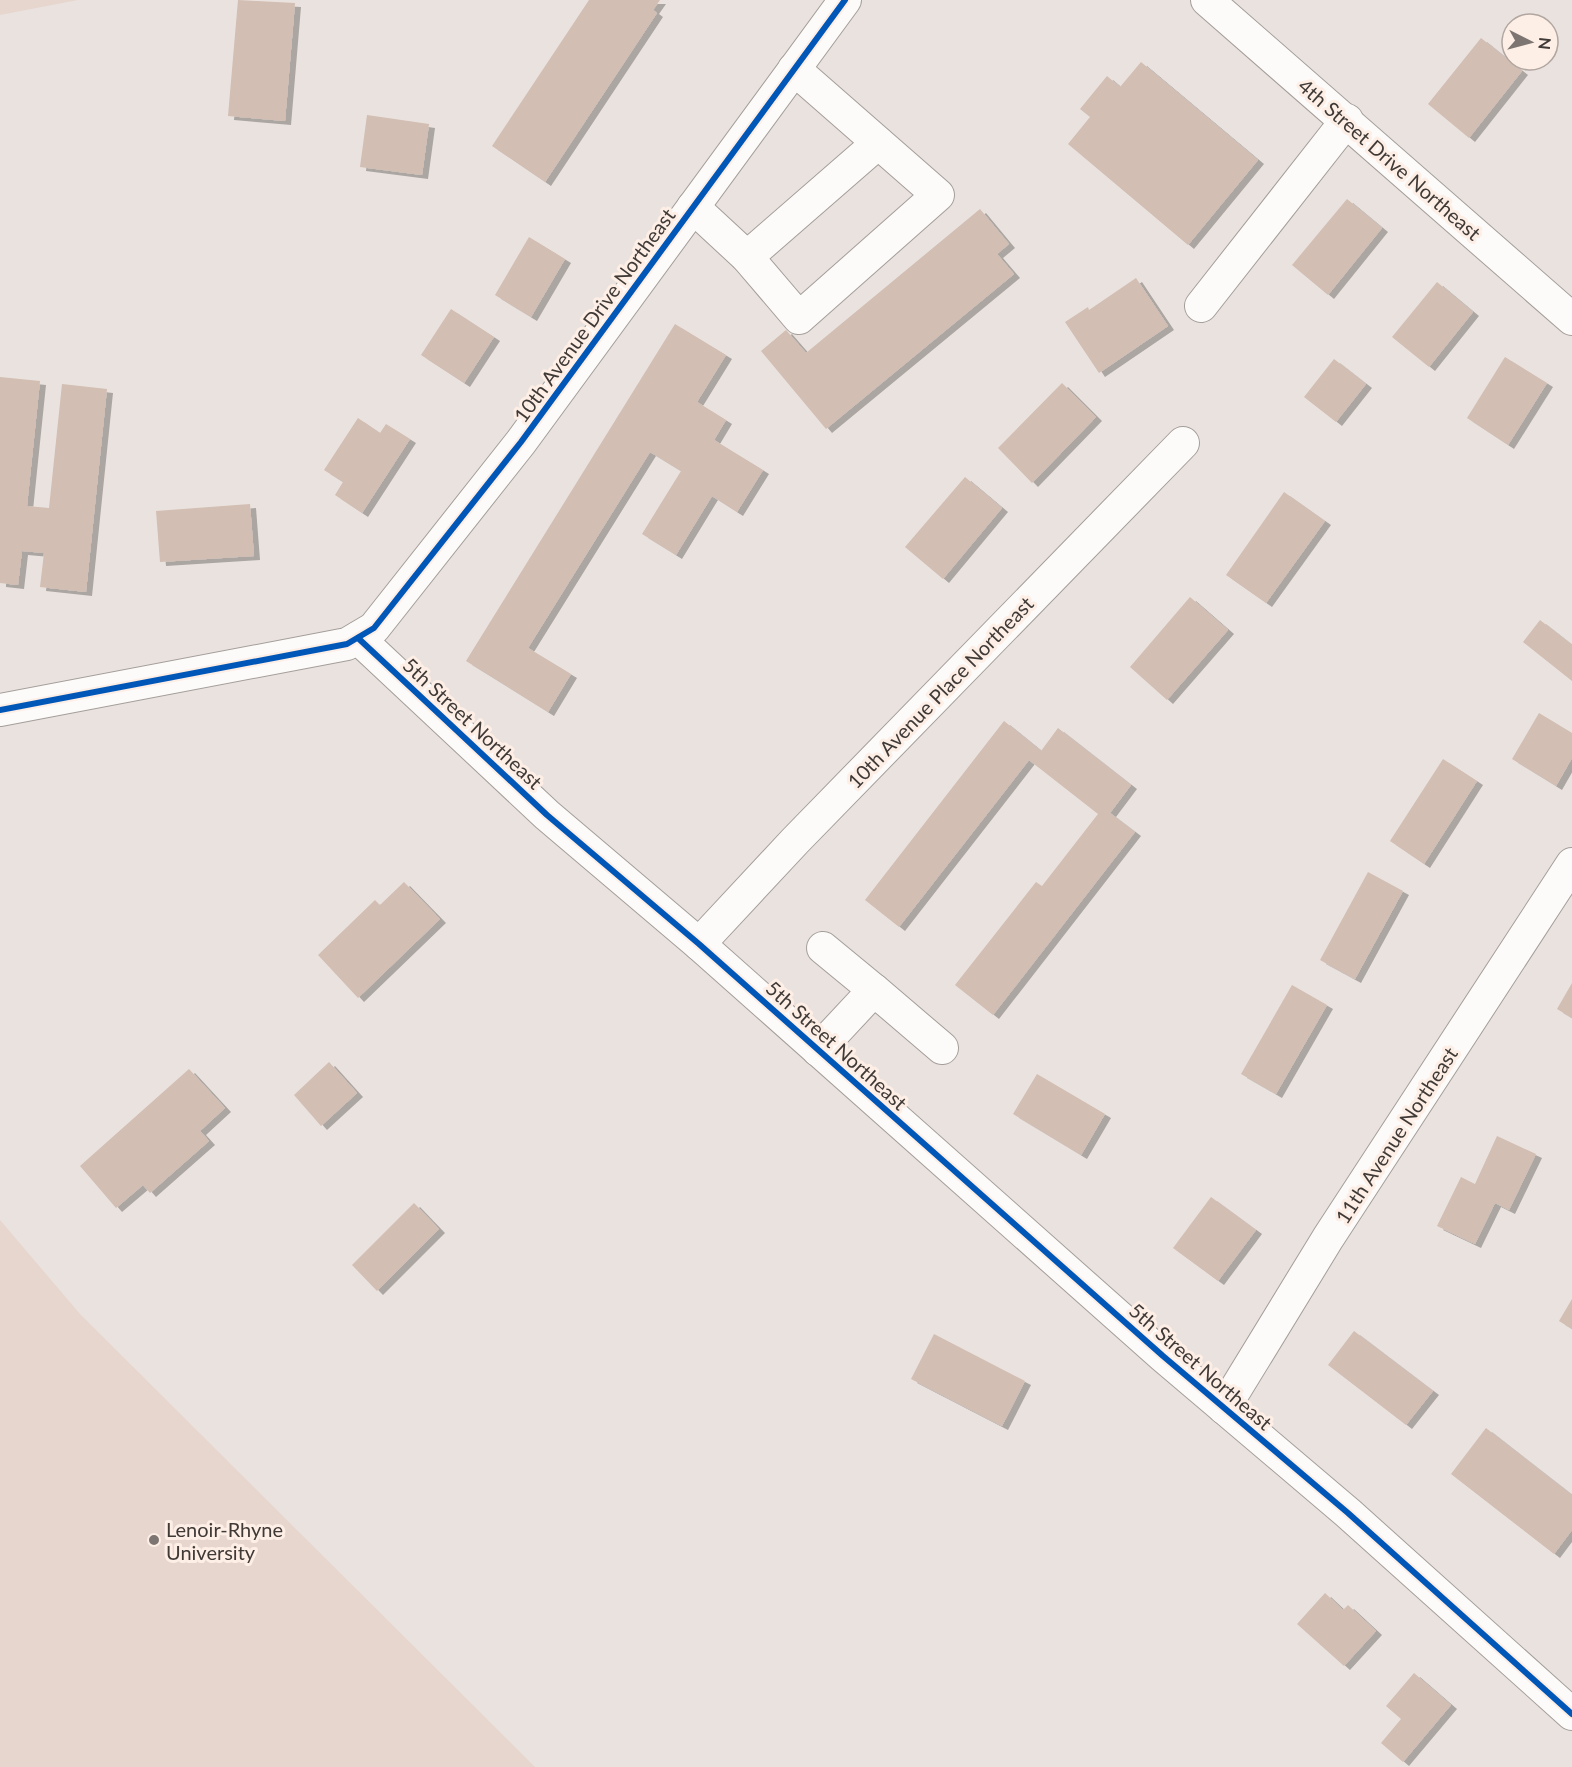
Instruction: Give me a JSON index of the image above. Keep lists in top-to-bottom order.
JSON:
{
  "streets": {
    "street": [
      "4th Street Drive Northeast",
      "10th Avenue Drive Northeast",
      "10th Avenue Place Northeast",
      "5th Street Northeast",
      "11th Avenue Northeast"
    ]
  },
  "crossings": [
    ["10th Avenue Drive Northeast", "5th Street Northeast"],
    ["10th Avenue Place Northeast", "5th Street Northeast"],
    ["5th Street Northeast", "11th Avenue Northeast"]
  ],
  "places": ["Lenoir-Rhyne University"],
  "north": "right"
}
